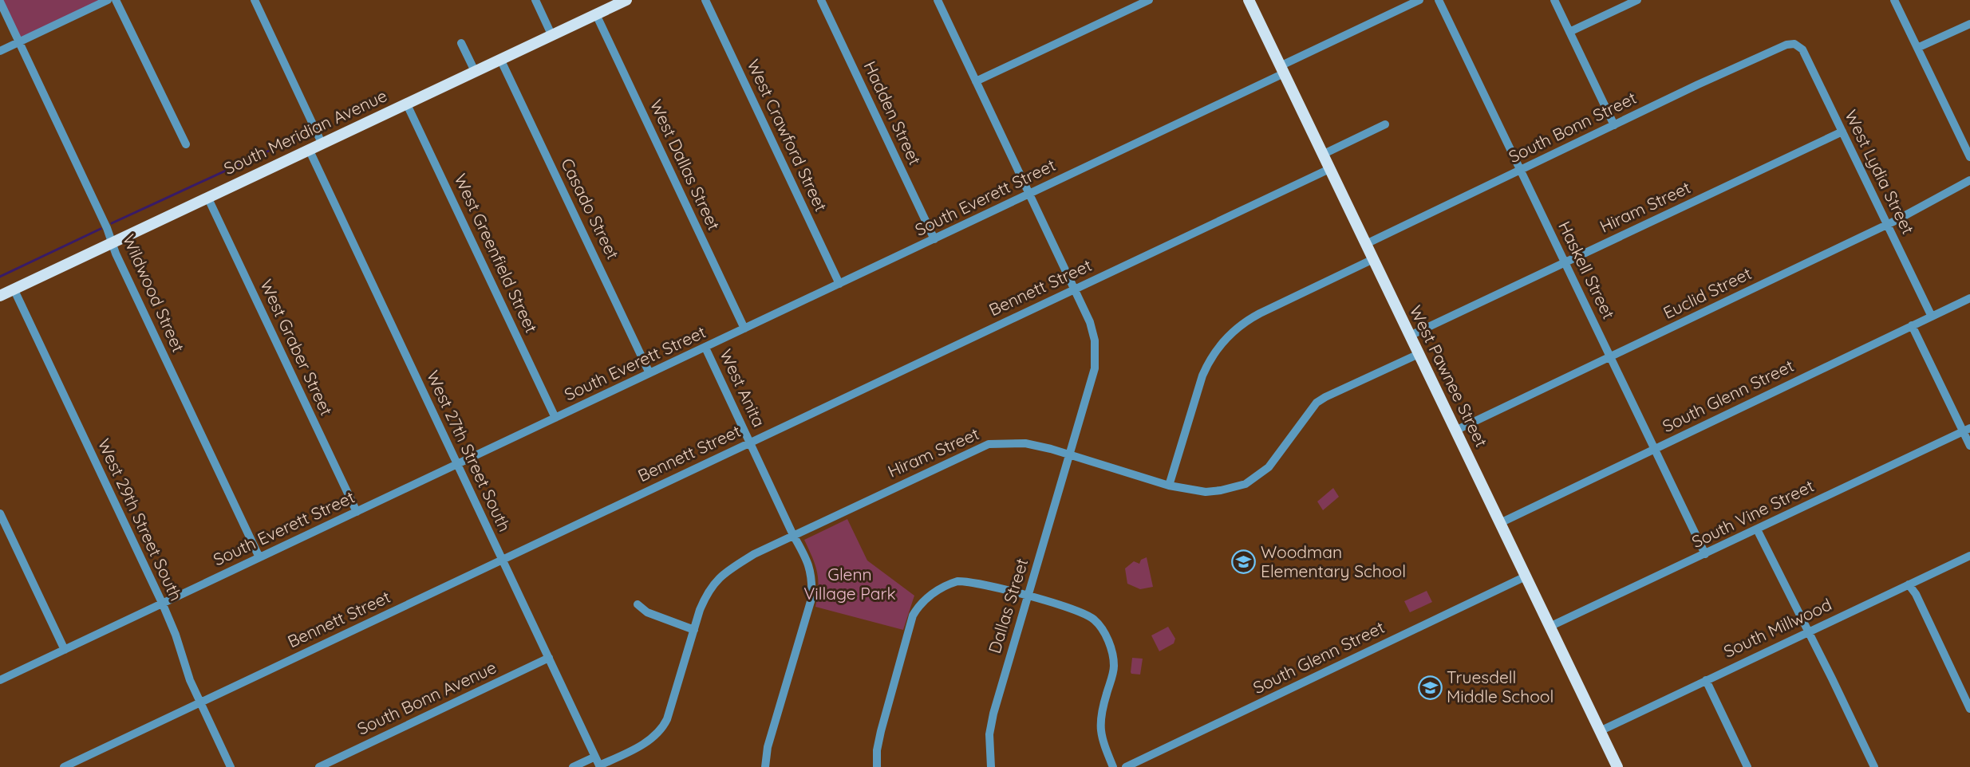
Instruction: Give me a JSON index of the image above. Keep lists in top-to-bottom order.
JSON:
{
  "streets": {
    "main road": ["South Meridian Avenue", "West Pawnee Street"],
    "street": [
      "Hadden Street",
      "South Bonn Street",
      "West Crawford Street",
      "West Dallas Street",
      "West Lydia Street",
      "South Everett Street",
      "Hiram Street",
      "Casado Street",
      "West Greenfield Street",
      "Haskell Street",
      "Bennett Street",
      "Wildwood Street",
      "Euclid Street",
      "West Graber Street",
      "West Anita",
      "South Glenn Street",
      "West 27th Street South",
      "South Vine Street",
      "West 29th Street South",
      "Dallas Street",
      "South Millwood",
      "South Bonn Avenue"
    ]
  },
  "crossings": [
    ["Hadden Street", "South Everett Street"],
    ["South Bonn Street", "West Lydia Street"],
    ["South Bonn Street", "Haskell Street"],
    ["South Bonn Street", "West Pawnee Street"],
    ["South Meridian Avenue", "West Dallas Street"],
    ["South Meridian Avenue", "Casado Street"],
    ["South Meridian Avenue", "West Greenfield Street"],
    ["South Meridian Avenue", "Wildwood Street"],
    ["South Meridian Avenue", "West Graber Street"],
    ["South Meridian Avenue", "West 27th Street South"],
    ["South Meridian Avenue", "West 29th Street South"],
    ["West Crawford Street", "South Everett Street"],
    ["West Dallas Street", "South Everett Street"],
    ["West Lydia Street", "Hiram Street"],
    ["West Lydia Street", "Euclid Street"],
    ["West Lydia Street", "South Glenn Street"],
    ["South Everett Street", "Casado Street"],
    ["South Everett Street", "West Greenfield Street"],
    ["South Everett Street", "Wildwood Street"],
    ["South Everett Street", "West Graber Street"],
    ["South Everett Street", "West Pawnee Street"],
    ["South Everett Street", "West Anita"],
    ["South Everett Street", "West 27th Street South"],
    ["South Everett Street", "West 29th Street South"],
    ["South Everett Street", "Dallas Street"],
    ["Hiram Street", "Haskell Street"],
    ["Hiram Street", "West Pawnee Street"],
    ["Hiram Street", "West 27th Street South"],
    ["Hiram Street", "Dallas Street"],
    ["Haskell Street", "Euclid Street"],
    ["Haskell Street", "South Glenn Street"],
    ["Haskell Street", "South Vine Street"],
    ["Bennett Street", "West Pawnee Street"],
    ["Bennett Street", "West Anita"],
    ["Bennett Street", "West 27th Street South"],
    ["Bennett Street", "West 29th Street South"],
    ["Bennett Street", "Dallas Street"],
    ["Euclid Street", "West Pawnee Street"],
    ["West Pawnee Street", "South Glenn Street"],
    ["West Pawnee Street", "South Vine Street"],
    ["West Pawnee Street", "South Millwood"],
    ["West 27th Street South", "South Bonn Avenue"]
  ],
  "parks": ["Glenn Village Park"],
  "places": {
    "school or university": ["Woodman Elementary School", "Truesdell Middle School"]
  }
}
